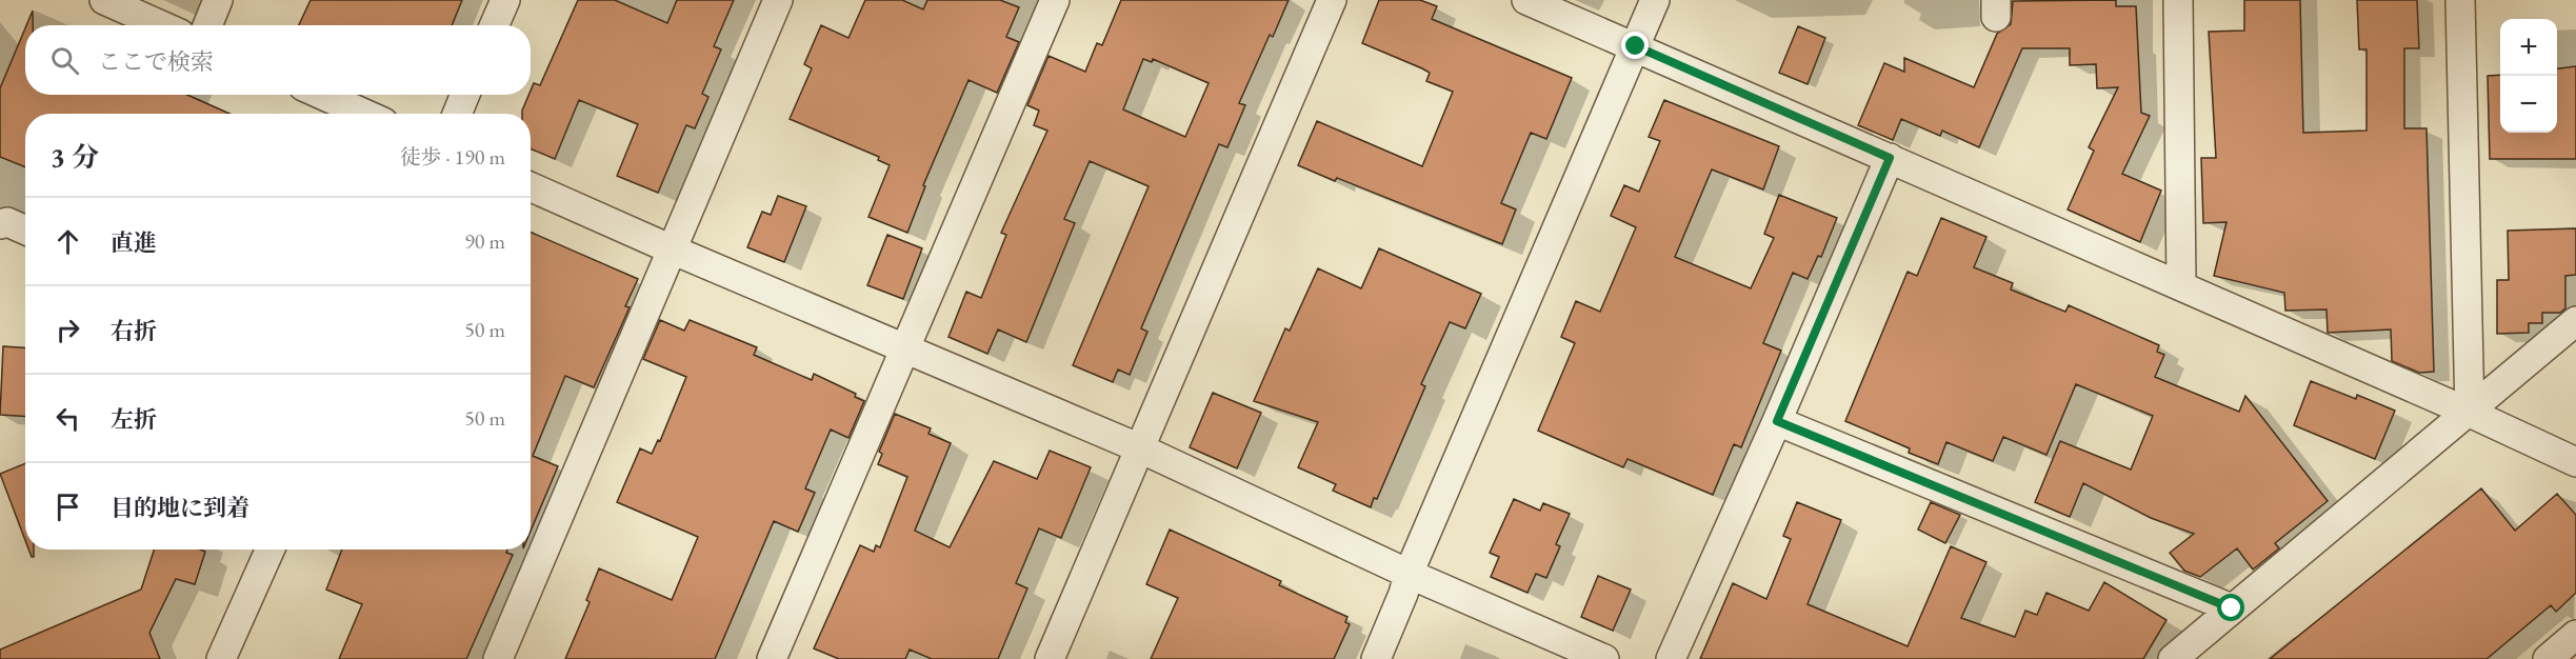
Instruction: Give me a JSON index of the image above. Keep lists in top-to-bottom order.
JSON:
{
  "page": {
    "map_buttons": ["+", "−"],
    "search": "ここで検索",
    "heading": ["3 分", "徒歩 · 190 m"],
    "list": [
      ["直進", "90 m"],
      ["右折", "50 m"],
      ["左折", "50 m"],
      "目的地に到着"
    ]
  }
}
